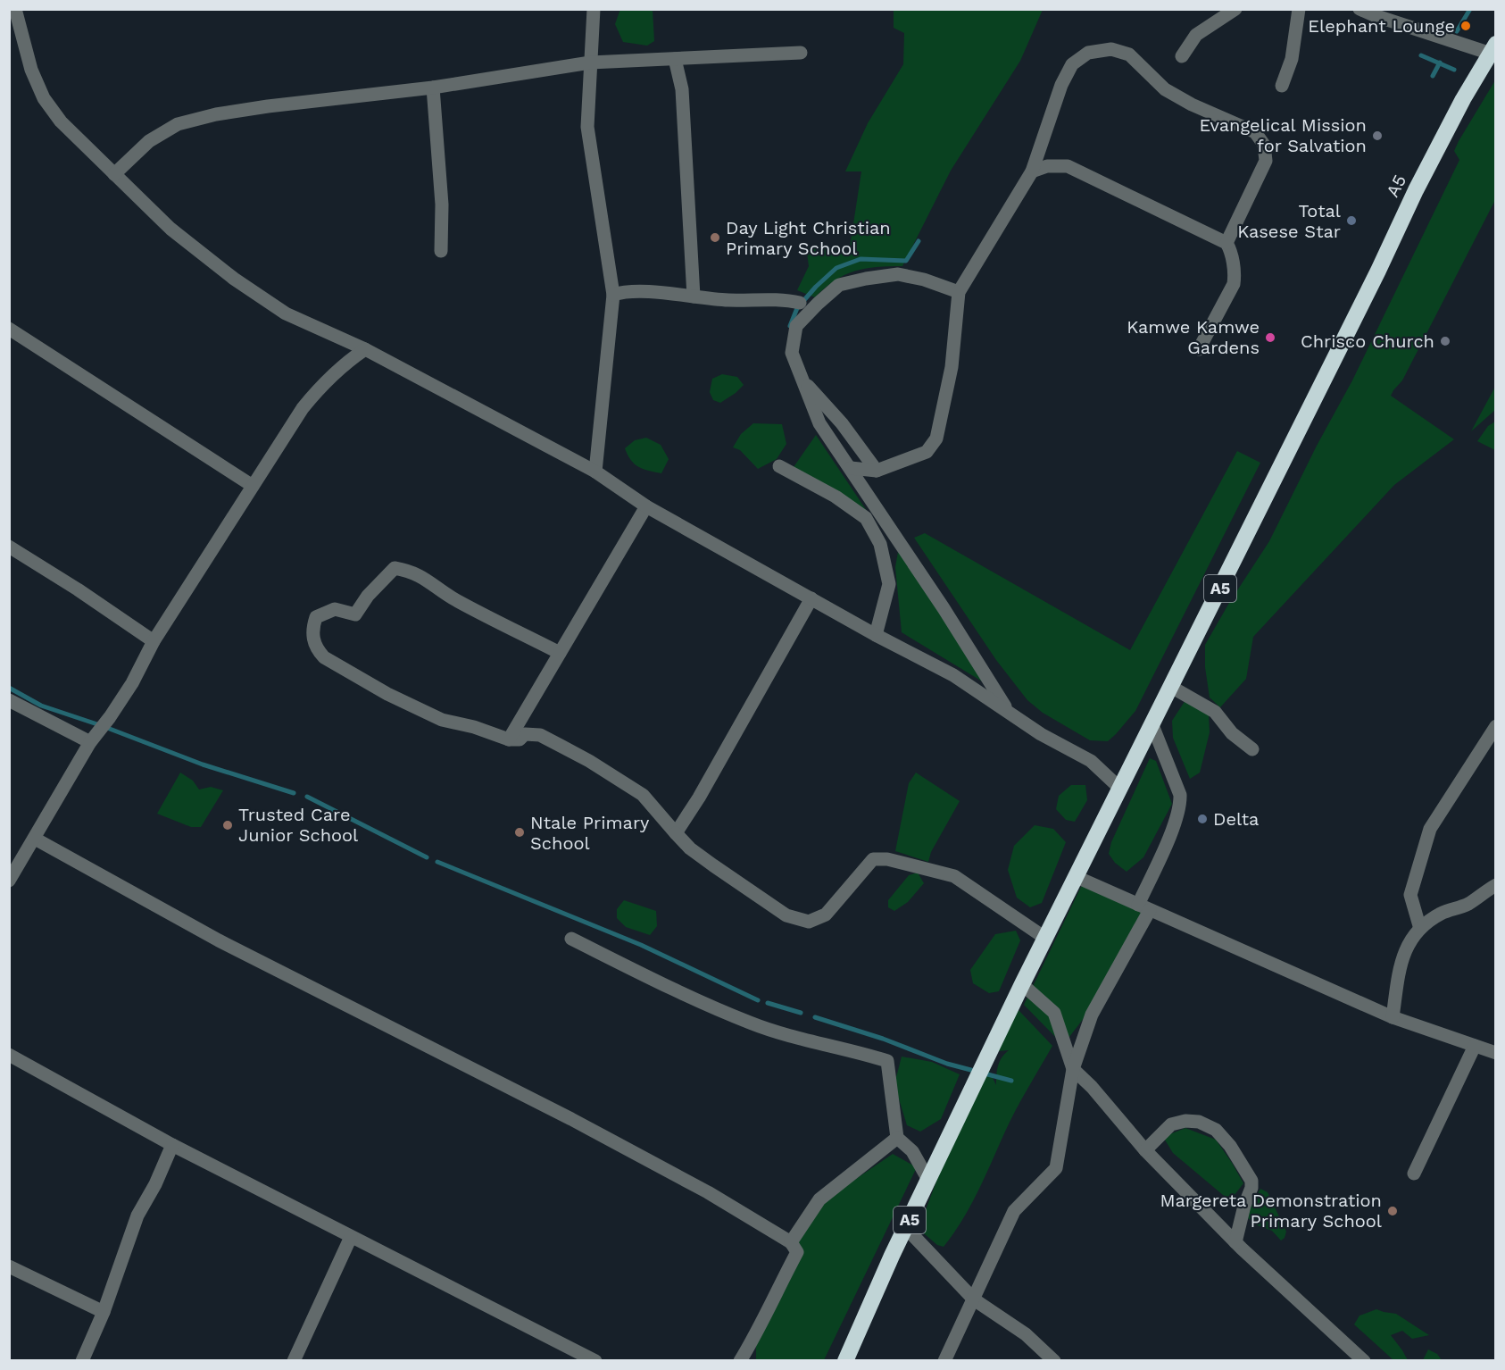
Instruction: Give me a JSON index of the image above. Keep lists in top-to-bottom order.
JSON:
{
  "streets": {
    "highway": ["A5"]
  },
  "places": [
    "Elephant Lounge",
    "Evangelical Mission for Salvation",
    "Total Kasese Star",
    "Day Light Christian Primary School",
    "Kamwe Kamwe Gardens",
    "Chrisco Church",
    "Delta",
    "Trusted Care Junior School",
    "Ntale Primary School",
    "Margereta Demonstration Primary School"
  ]
}
